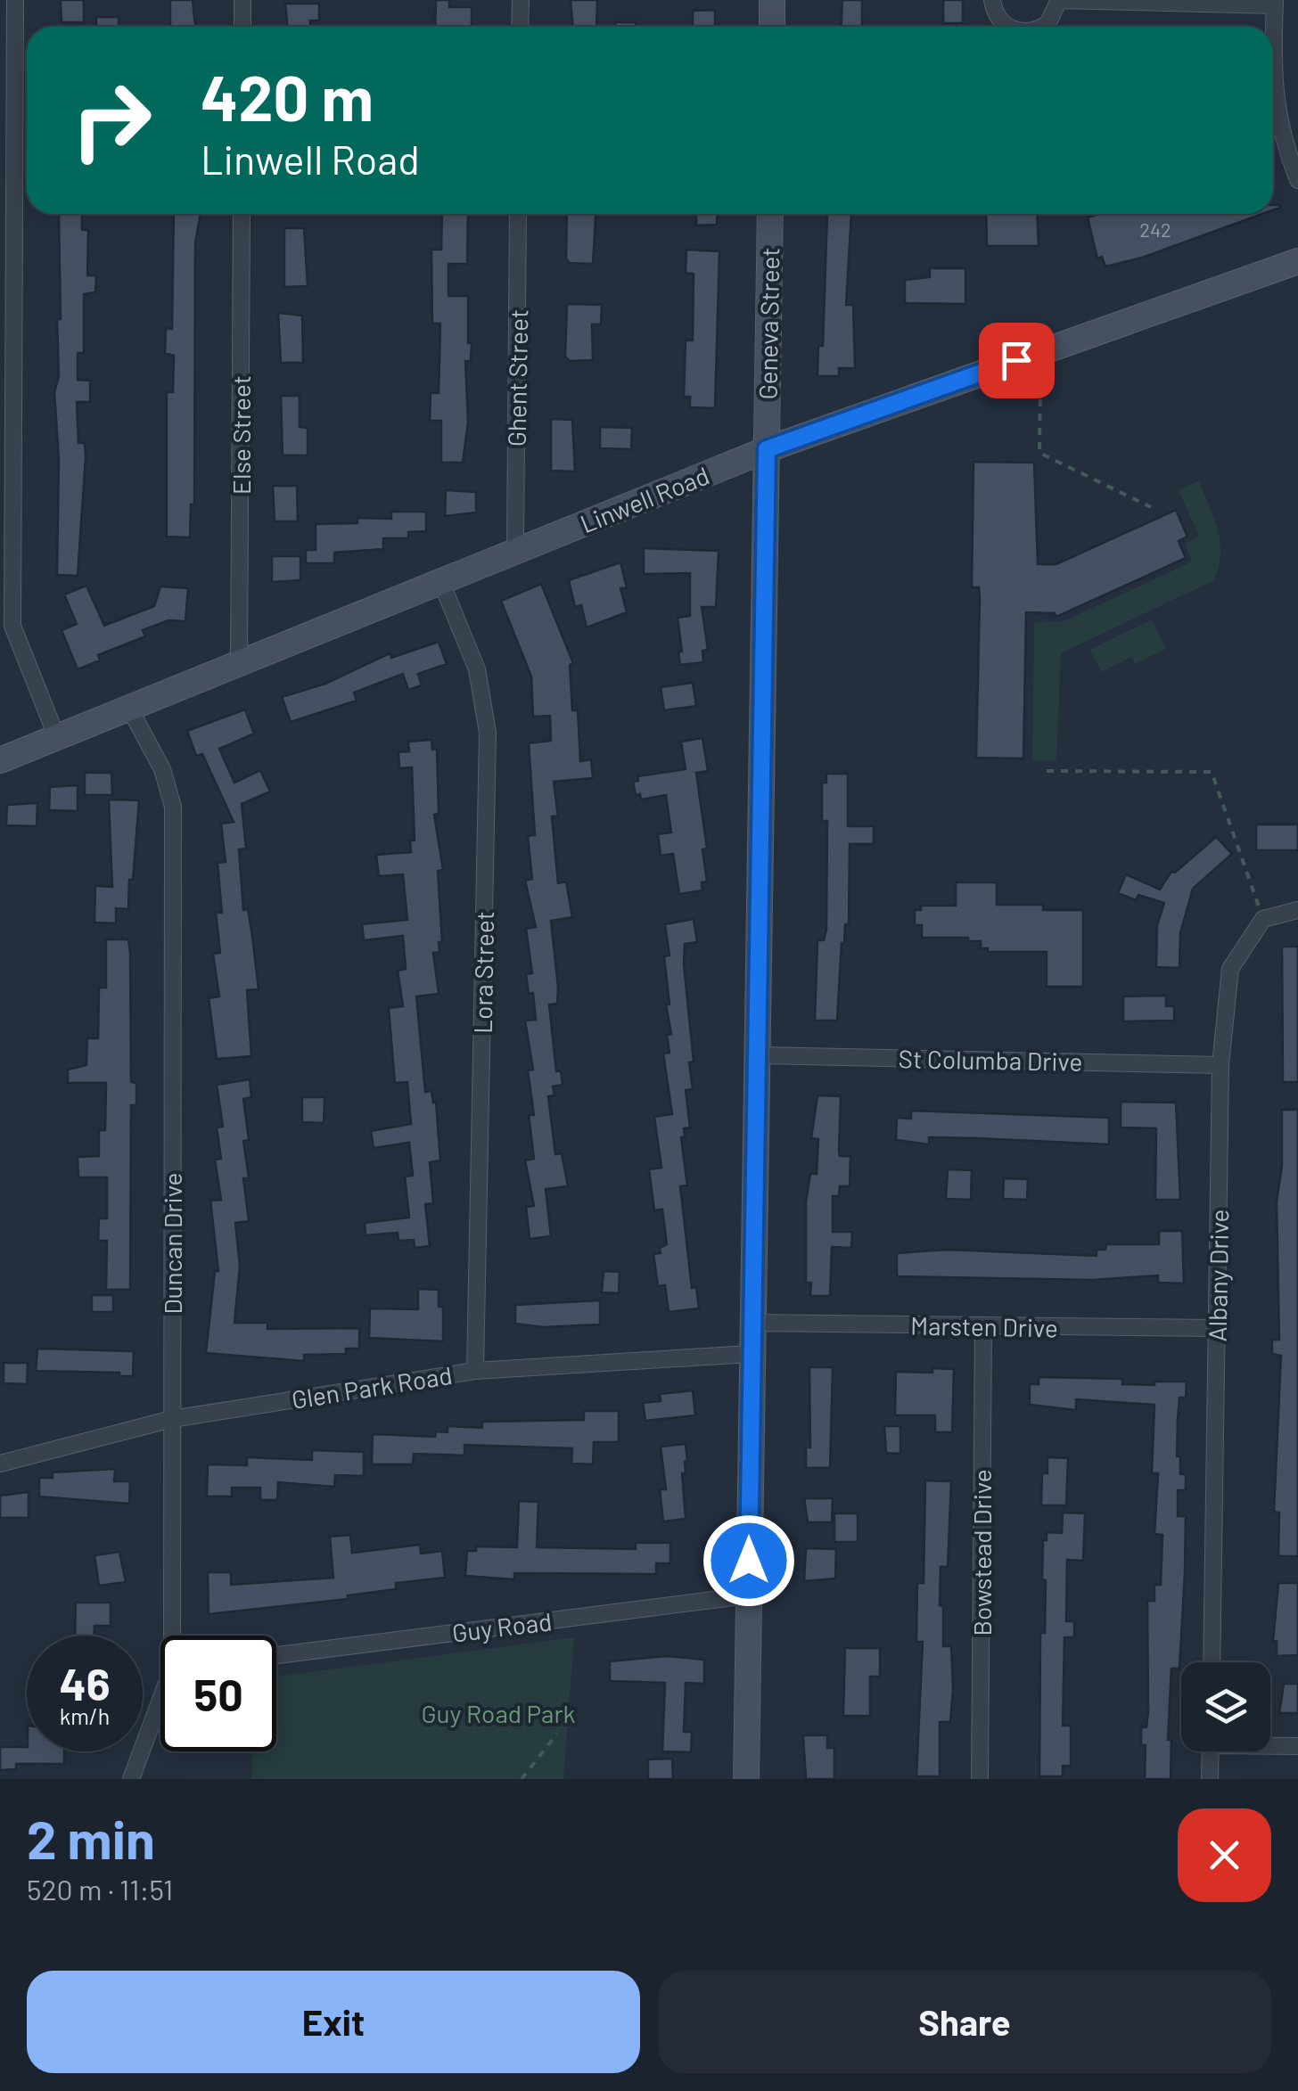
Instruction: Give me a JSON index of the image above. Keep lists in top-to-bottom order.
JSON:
{
  "streets": {
    "main road": ["Geneva Street", "Linwell Road"],
    "street": [
      "Ghent Street",
      "Else Street",
      "Lora Street",
      "St Columba Drive",
      "Duncan Drive",
      "Albany Drive",
      "Marsten Drive",
      "Glen Park Road",
      "Bowstead Drive",
      "Guy Road"
    ]
  },
  "crossings": [
    ["Geneva Street", "Linwell Road"],
    ["Geneva Street", "St Columba Drive"],
    ["Geneva Street", "Marsten Drive"],
    ["Geneva Street", "Glen Park Road"],
    ["Geneva Street", "Guy Road"],
    ["Ghent Street", "Linwell Road"],
    ["Else Street", "Linwell Road"],
    ["Linwell Road", "Lora Street"],
    ["Linwell Road", "Duncan Drive"],
    ["Lora Street", "Glen Park Road"],
    ["St Columba Drive", "Albany Drive"],
    ["Duncan Drive", "Glen Park Road"],
    ["Albany Drive", "Marsten Drive"],
    ["Marsten Drive", "Bowstead Drive"]
  ],
  "parks": ["Guy Road Park"],
  "house_numbers": ["242"],
  "page": {
    "turn": ["420 m", "Linwell Road"],
    "speed": "46 km/h",
    "limit": "50",
    "heading": ["2 min", "520 m · 11:51"],
    "buttons": ["Exit", "Share"]
  }
}
